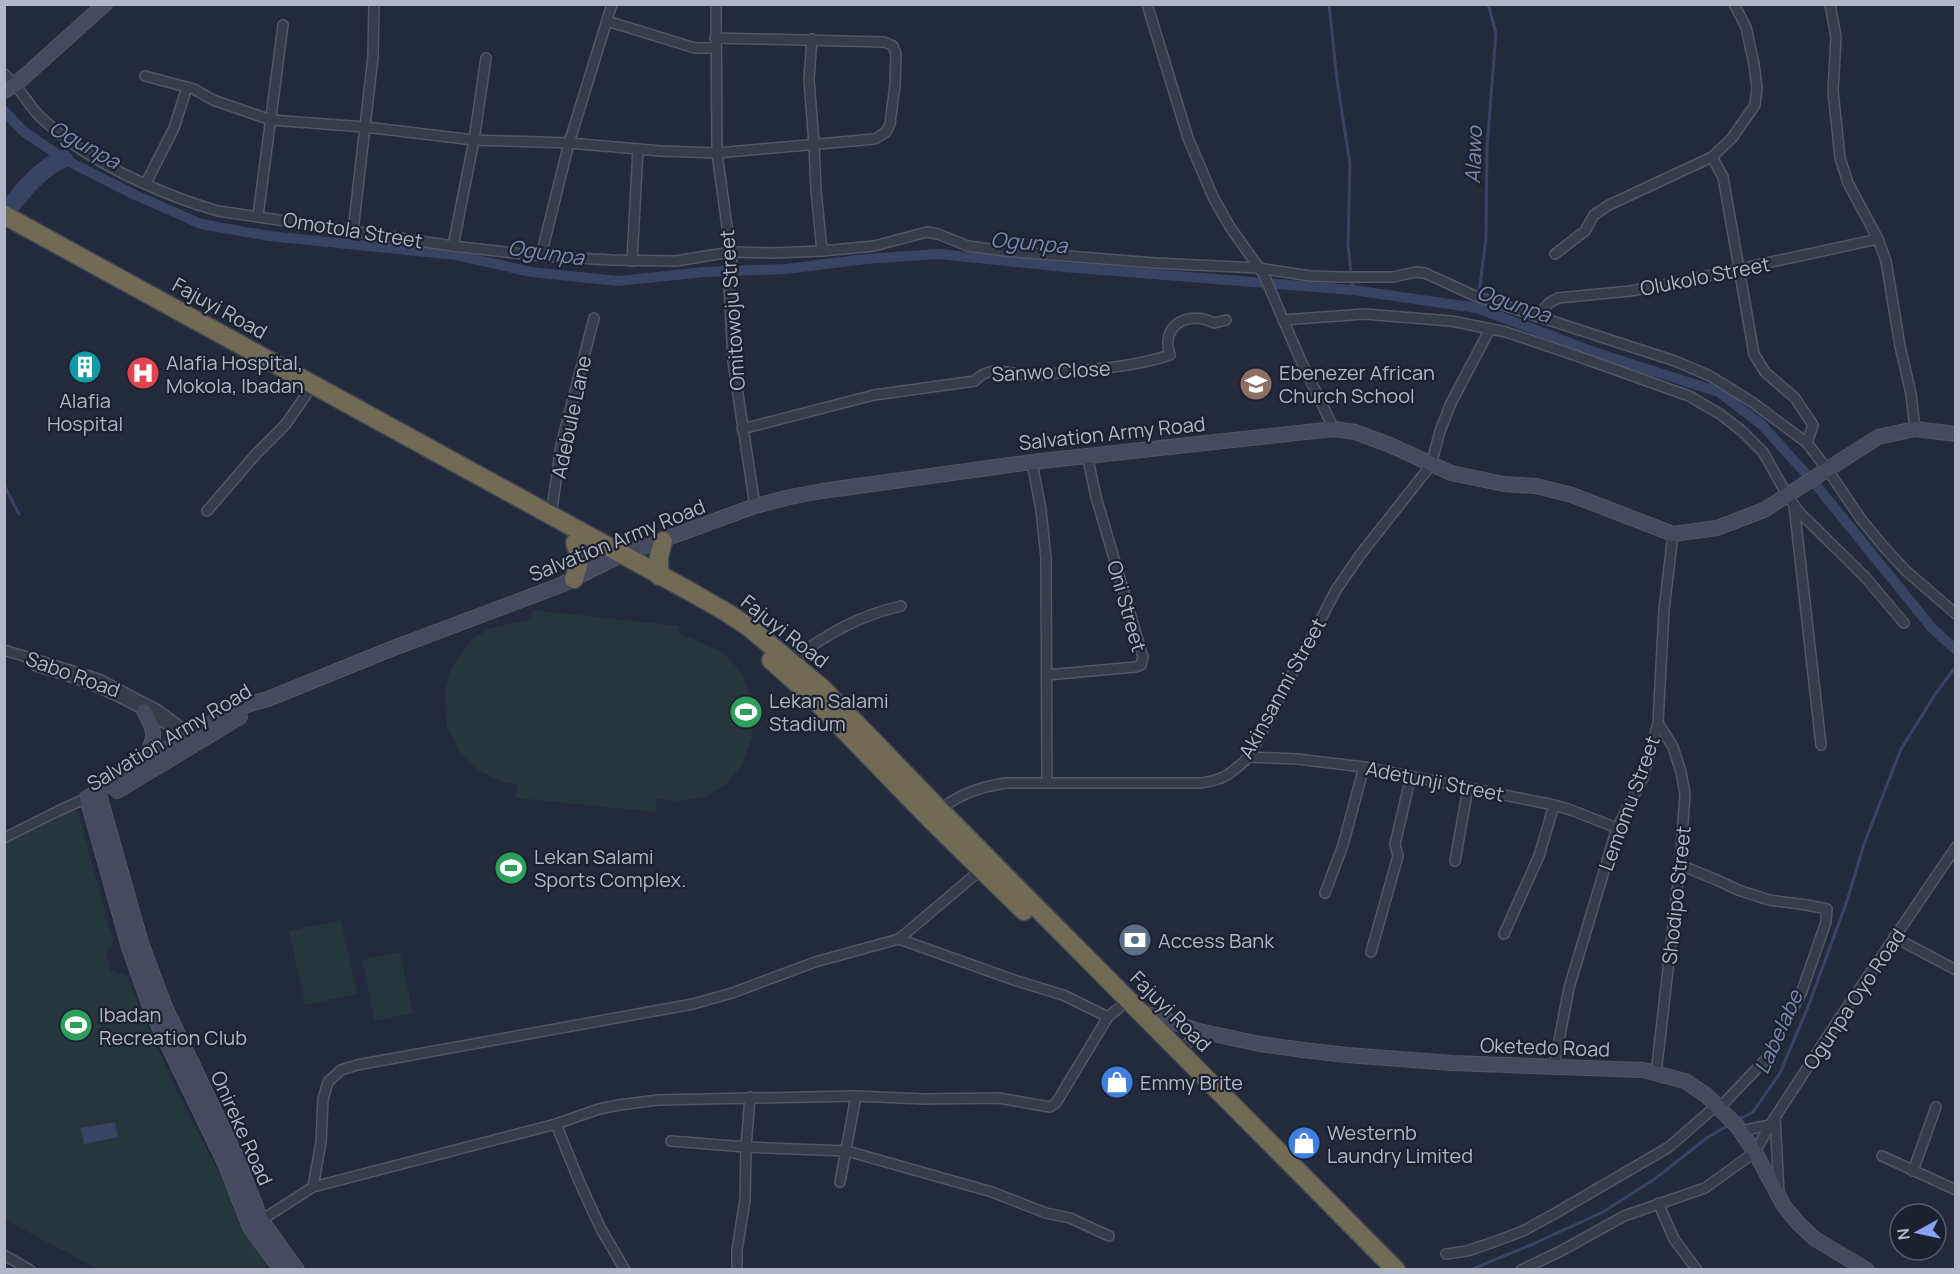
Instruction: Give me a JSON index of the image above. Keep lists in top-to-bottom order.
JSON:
{
  "streets": {
    "highway": ["Fajuyi Road"],
    "main road": ["Salvation Army Road", "Oketedo Road", "Onireke Road"],
    "street": [
      "Omotola Street",
      "Olukolo Street",
      "Omitowoju Street",
      "Sanwo Close",
      "Adebule Lane",
      "Oni Street",
      "Sabo Road",
      "Akinsanmi Street",
      "Adetunji Street",
      "Lemomu Street",
      "Shodipo Street",
      "Ogunpa Oyo Road"
    ]
  },
  "crossings": [
    ["Omotola Street", "Olukolo Street"],
    ["Omotola Street", "Omitowoju Street"],
    ["Omotola Street", "Salvation Army Road"],
    ["Fajuyi Road", "Adebule Lane"],
    ["Fajuyi Road", "Salvation Army Road"],
    ["Fajuyi Road", "Akinsanmi Street"],
    ["Fajuyi Road", "Oketedo Road"],
    ["Omitowoju Street", "Sanwo Close"],
    ["Omitowoju Street", "Salvation Army Road"],
    ["Salvation Army Road", "Oni Street"],
    ["Salvation Army Road", "Sabo Road"],
    ["Salvation Army Road", "Akinsanmi Street"],
    ["Salvation Army Road", "Lemomu Street"],
    ["Salvation Army Road", "Onireke Road"],
    ["Akinsanmi Street", "Adetunji Street"],
    ["Adetunji Street", "Lemomu Street"],
    ["Lemomu Street", "Shodipo Street"],
    ["Lemomu Street", "Oketedo Road"],
    ["Shodipo Street", "Oketedo Road"],
    ["Ogunpa Oyo Road", "Oketedo Road"]
  ],
  "water": ["Ogunpa", "Alawo", "Labelabe"],
  "places": {
    "building": ["Alafia Hospital"],
    "hospital": ["Alafia Hospital, Mokola, Ibadan"],
    "school or university": ["Ebenezer African Church School"],
    "sports": ["Lekan Salami Stadium", "Lekan Salami Sports Complex.", "Ibadan Recreation Club"],
    "bank": ["Access Bank"],
    "shop": ["Emmy Brite", "Westernb Laundry Limited"]
  },
  "north": "left"
}
